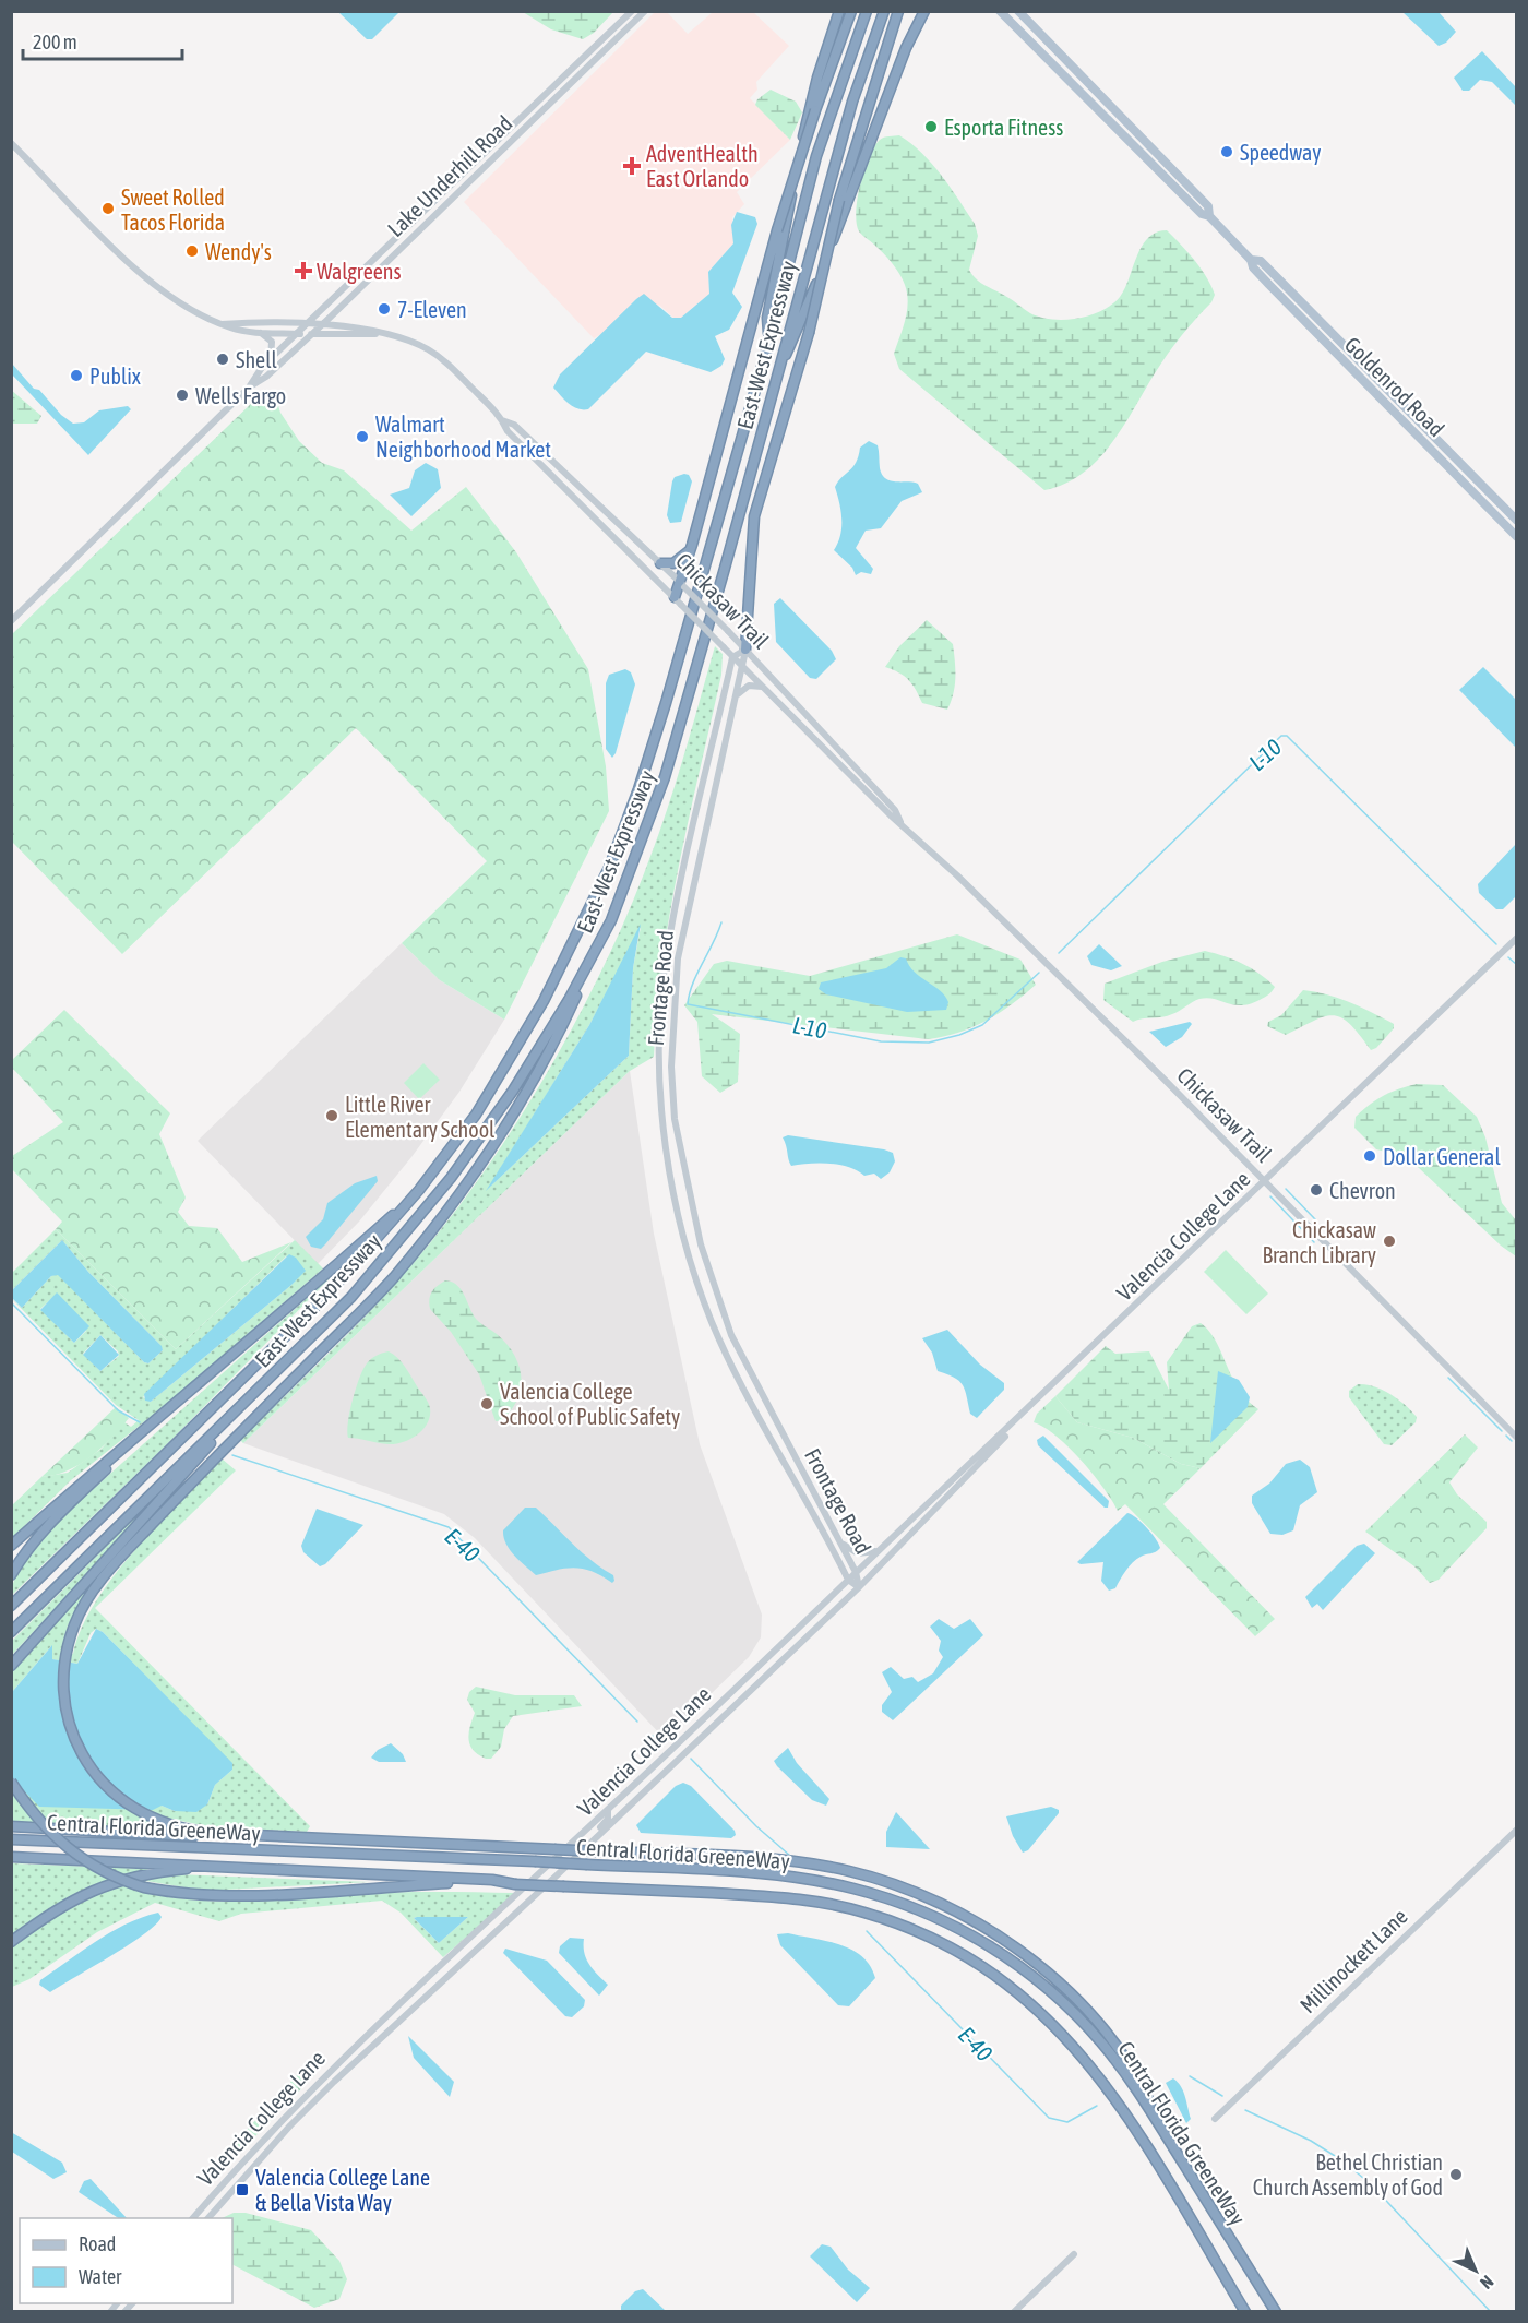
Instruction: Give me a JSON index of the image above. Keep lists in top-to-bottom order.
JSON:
{
  "streets": {
    "highway": ["East-West Expressway", "Central Florida GreeneWay"],
    "main road": ["Goldenrod Road"],
    "street": [
      "Lake Underhill Road",
      "Chickasaw Trail",
      "Frontage Road",
      "Valencia College Lane",
      "Millinockett Lane"
    ]
  },
  "crossings": [
    ["Lake Underhill Road", "Chickasaw Trail"],
    ["Chickasaw Trail", "Frontage Road"],
    ["Chickasaw Trail", "Valencia College Lane"],
    ["Frontage Road", "Valencia College Lane"]
  ],
  "water": ["L-10", "E-40"],
  "places": {
    "other": [
      "Esporta Fitness",
      "Speedway",
      "Sweet Rolled Tacos Florida",
      "Wendy's",
      "7-Eleven",
      "Shell",
      "Publix",
      "Wells Fargo",
      "Walmart Neighborhood Market",
      "Little River Elementary School",
      "Dollar General",
      "Chevron",
      "Chickasaw Branch Library",
      "Valencia College School of Public Safety",
      "Bethel Christian Church Assembly of God"
    ],
    "health": ["AdventHealth East Orlando", "Walgreens"],
    "transit": ["Valencia College Lane & Bella Vista Way"]
  },
  "legend": ["Road", "Water"],
  "scale_bar": "200 m",
  "north": "bottom right"
}
